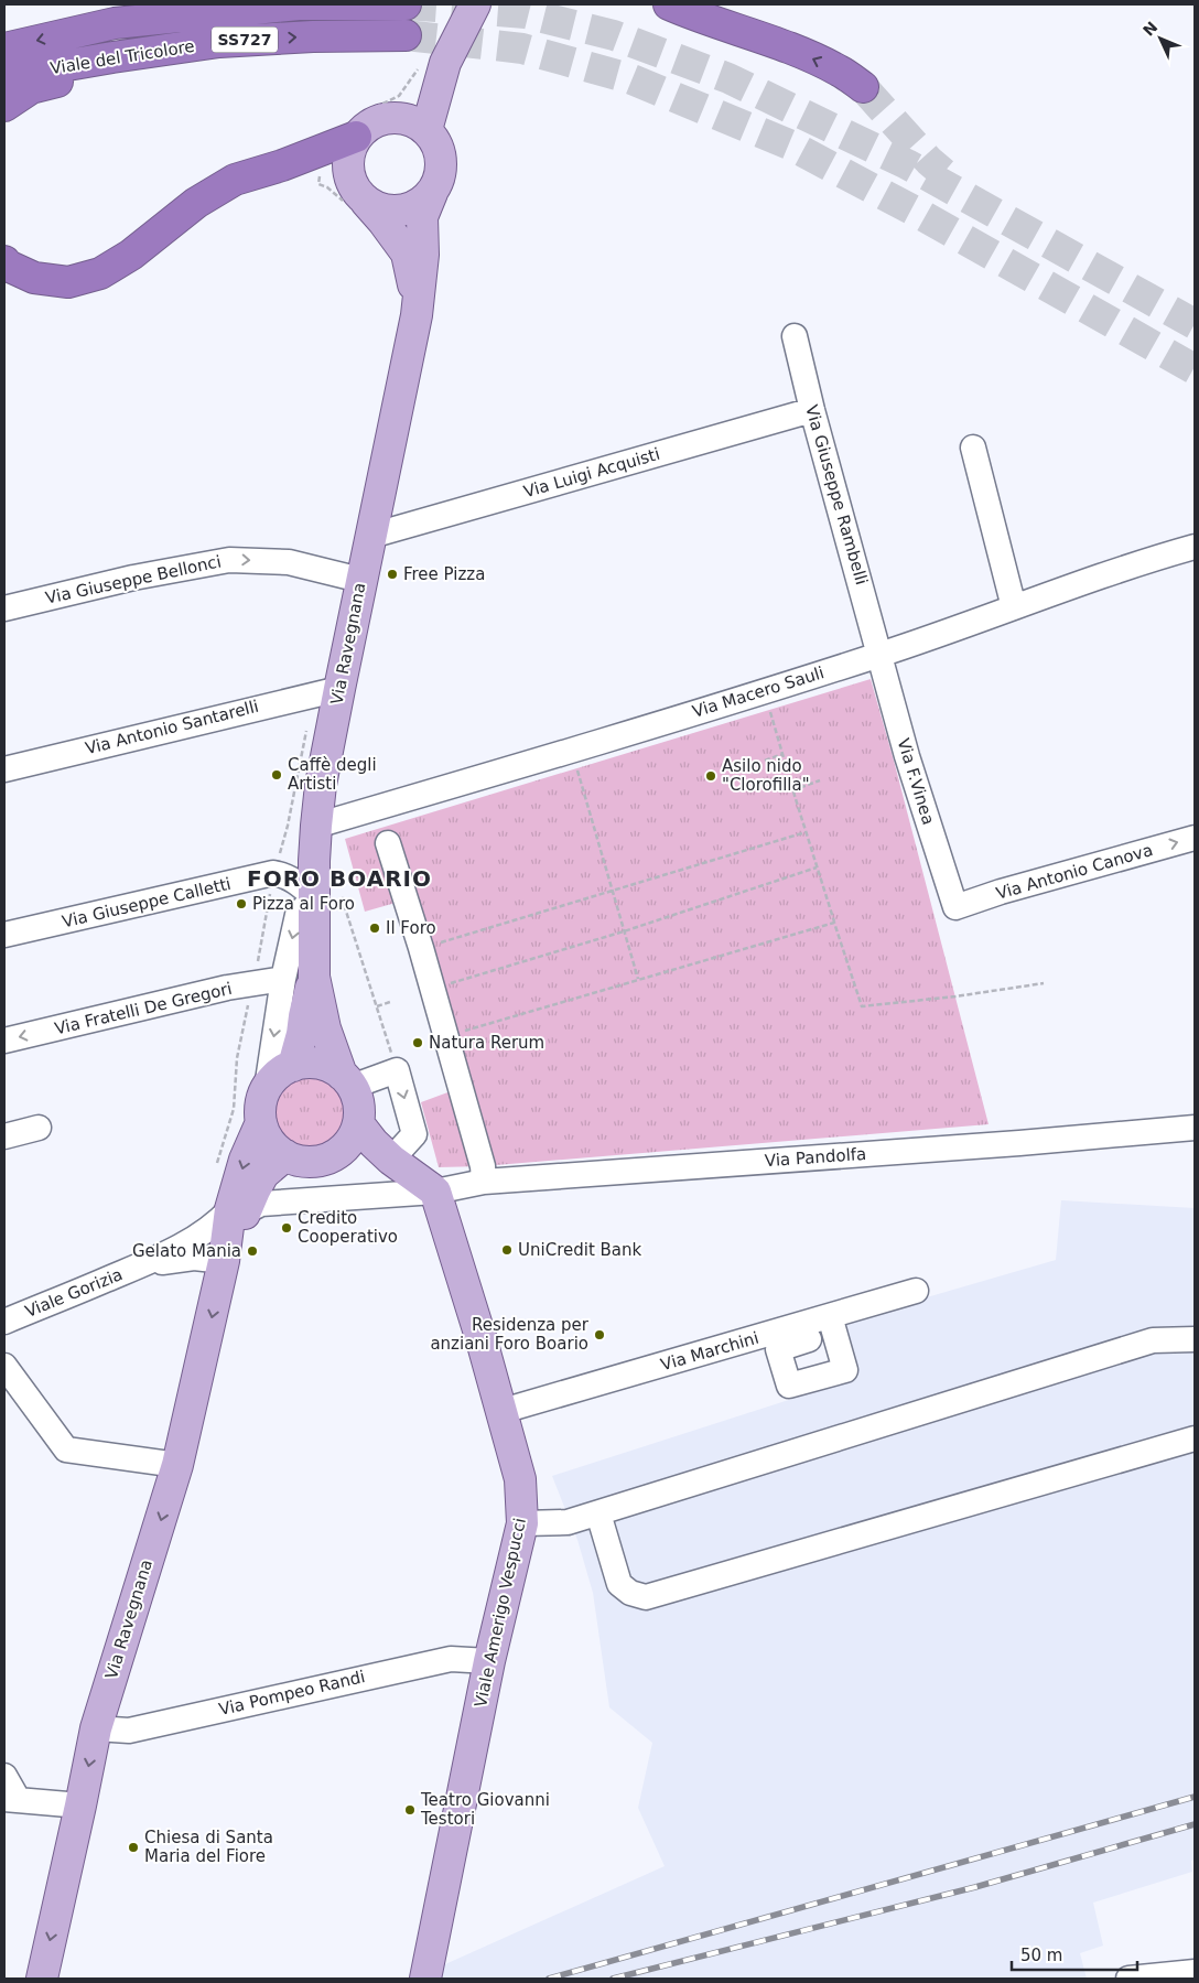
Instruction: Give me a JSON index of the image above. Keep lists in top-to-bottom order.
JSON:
{
  "streets": {
    "highway": ["SS727", "Viale del Tricolore"],
    "main road": ["Via Ravegnana", "Viale Amerigo Vespucci"],
    "street": [
      "Via Luigi Acquisti",
      "Via Giuseppe Rambelli",
      "Via Giuseppe Bellonci",
      "Via Macero Sauli",
      "Via Antonio Santarelli",
      "Via F.Vinea",
      "Via Antonio Canova",
      "Via Giuseppe Calletti",
      "Via Fratelli De Gregori",
      "Via Pandolfa",
      "Viale Gorizia",
      "Via Marchini",
      "Via Pompeo Randi"
    ]
  },
  "crossings": [
    ["Via Luigi Acquisti", "Via Giuseppe Rambelli"],
    ["Via Luigi Acquisti", "Via Ravegnana"],
    ["Via Giuseppe Rambelli", "Via Macero Sauli"],
    ["Via Giuseppe Rambelli", "Via F.Vinea"],
    ["Via Giuseppe Bellonci", "Via Ravegnana"],
    ["Via Ravegnana", "Via Macero Sauli"],
    ["Via Ravegnana", "Via Antonio Santarelli"],
    ["Via Ravegnana", "Via Pandolfa"],
    ["Via Ravegnana", "Viale Gorizia"],
    ["Via Ravegnana", "Via Pompeo Randi"],
    ["Via Macero Sauli", "Via F.Vinea"],
    ["Via F.Vinea", "Via Antonio Canova"],
    ["Via Pandolfa", "Viale Gorizia"],
    ["Via Pandolfa", "Viale Amerigo Vespucci"],
    ["Via Marchini", "Viale Amerigo Vespucci"],
    ["Viale Amerigo Vespucci", "Via Pompeo Randi"]
  ],
  "one_way": [
    "Via Giuseppe Bellonci",
    "Via Ravegnana",
    "Via Antonio Canova",
    "Via Fratelli De Gregori"
  ],
  "districts": ["FORO BOARIO"],
  "places": [
    "Free Pizza",
    "Caffè degli Artisti",
    "Asilo nido \"Clorofilla\"",
    "Pizza al Foro",
    "Il Foro",
    "Natura Rerum",
    "Credito Cooperativo",
    "UniCredit Bank",
    "Gelato Mania",
    "Residenza per anziani Foro Boario",
    "Teatro Giovanni Testori",
    "Chiesa di Santa Maria del Fiore"
  ],
  "scale_bar": "50 m",
  "north": "top left"
}
